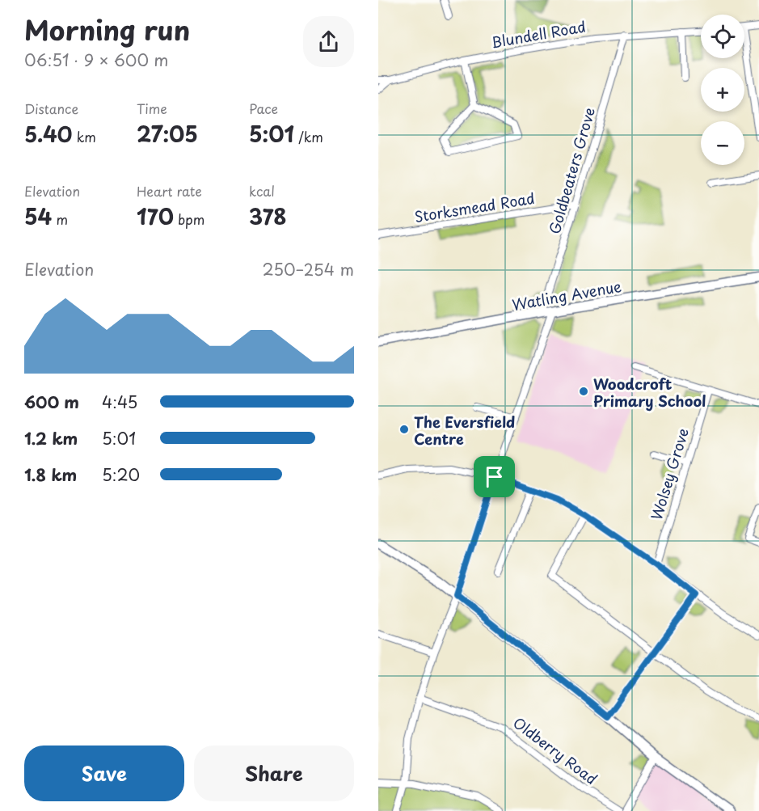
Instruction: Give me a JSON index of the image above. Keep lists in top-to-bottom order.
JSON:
{
  "streets": {
    "street": [
      "Blundell Road",
      "Goldbeaters Grove",
      "Storksmead Road",
      "Watling Avenue",
      "Wolsey Grove",
      "Oldberry Road"
    ]
  },
  "crossings": [
    ["Blundell Road", "Goldbeaters Grove"],
    ["Goldbeaters Grove", "Storksmead Road"],
    ["Goldbeaters Grove", "Watling Avenue"]
  ],
  "places": ["Woodcroft Primary School", "The Eversfield Centre"],
  "page": {
    "heading": ["Morning run", "06:51 · 9 × 600 m"],
    "map_buttons": ["+", "−"],
    "stats": [
      ["Distance", "5.40 km"],
      ["Time", "27:05"],
      ["Pace", "5:01 /km"],
      ["Elevation", "54 m"],
      ["Heart rate", "170 bpm"],
      ["kcal", "378"]
    ],
    "chart": ["Elevation", "250–254 m"],
    "list": [
      {
        "name": "600 m",
        "note": "4:45"
      },
      {
        "name": "1.2 km",
        "note": "5:01"
      },
      {
        "name": "1.8 km",
        "note": "5:20"
      }
    ],
    "buttons": ["Save", "Share"]
  }
}
